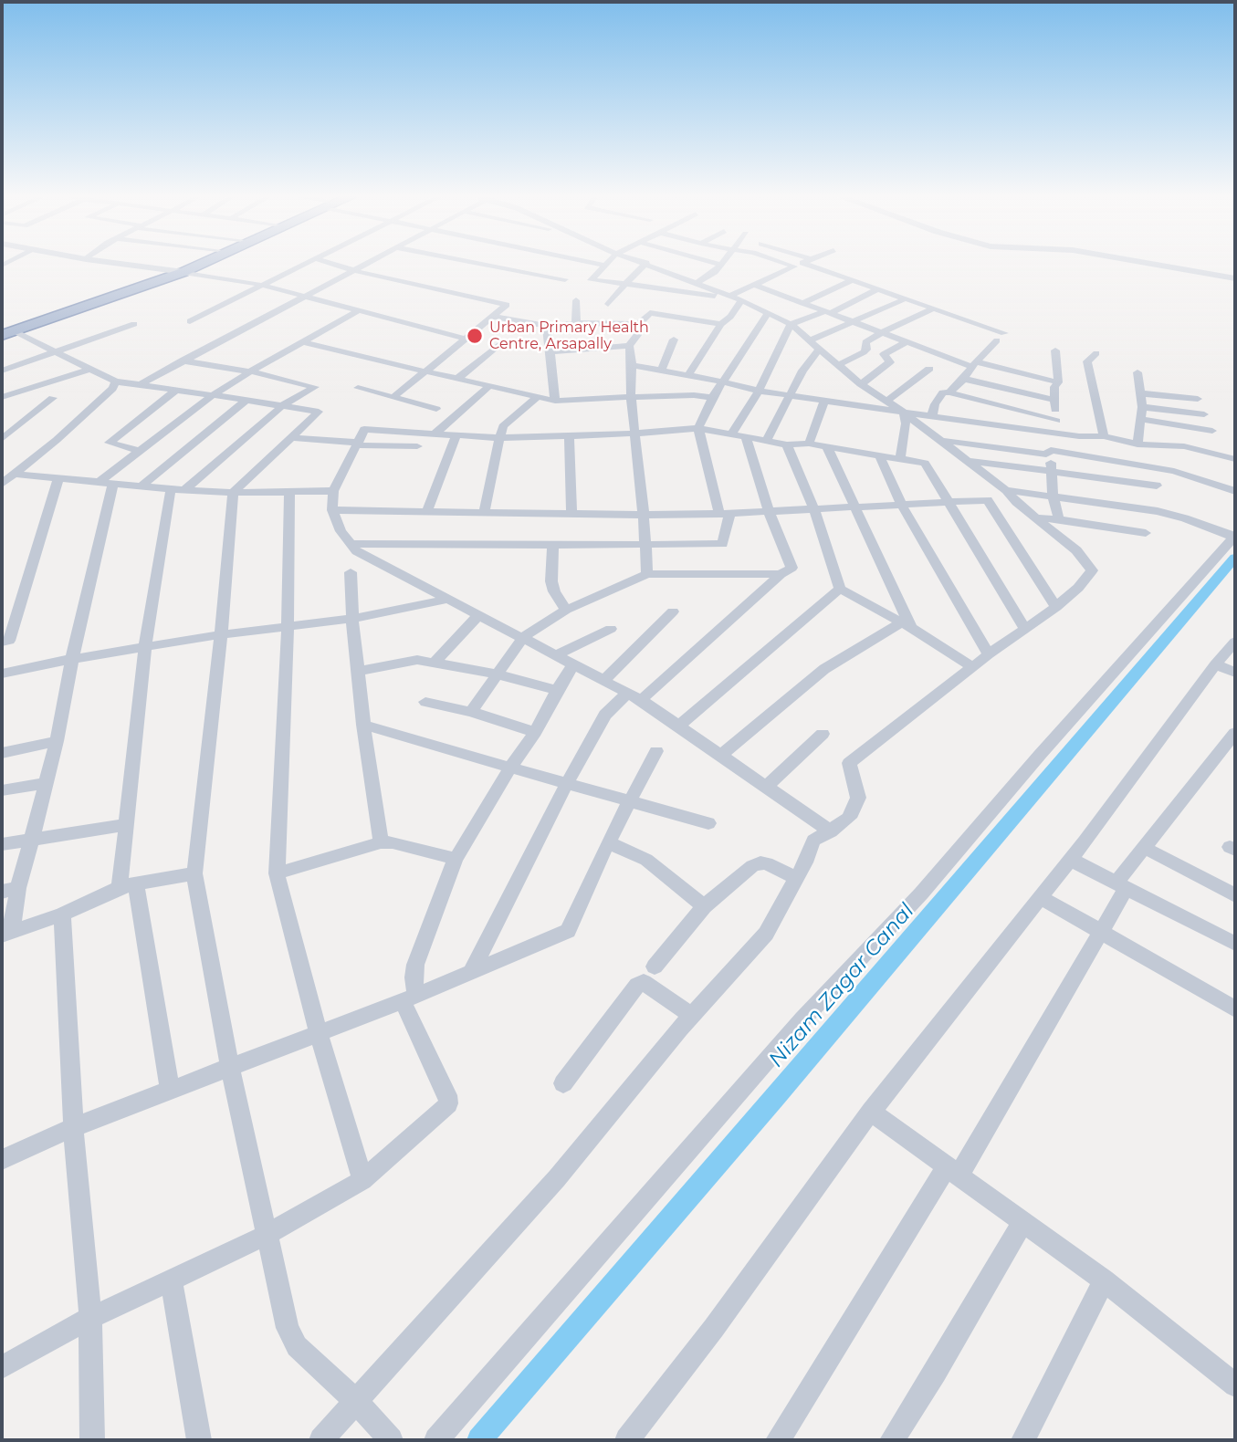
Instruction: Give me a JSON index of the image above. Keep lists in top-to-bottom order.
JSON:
{
  "water": ["Nizam Zagar Canal"],
  "places": ["Urban Primary Health Centre, Arsapally"]
}
